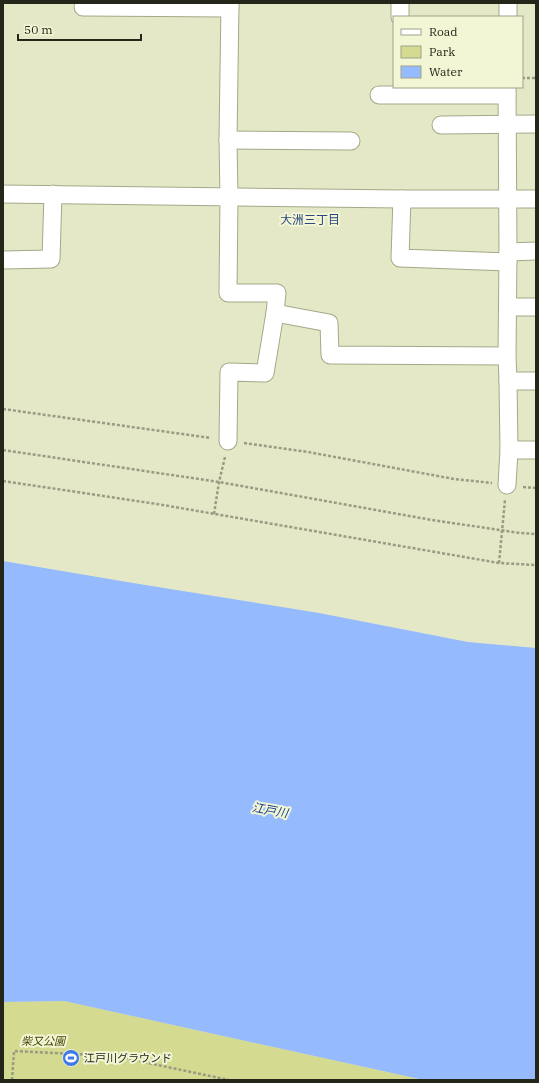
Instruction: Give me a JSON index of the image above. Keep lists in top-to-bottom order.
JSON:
{
  "districts": ["大洲三丁目"],
  "water": ["江戸川"],
  "parks": ["柴又公園"],
  "places": {
    "sports": ["江戸川グラウンド"]
  },
  "legend": ["Road", "Park", "Water"],
  "scale_bar": "50 m"
}
